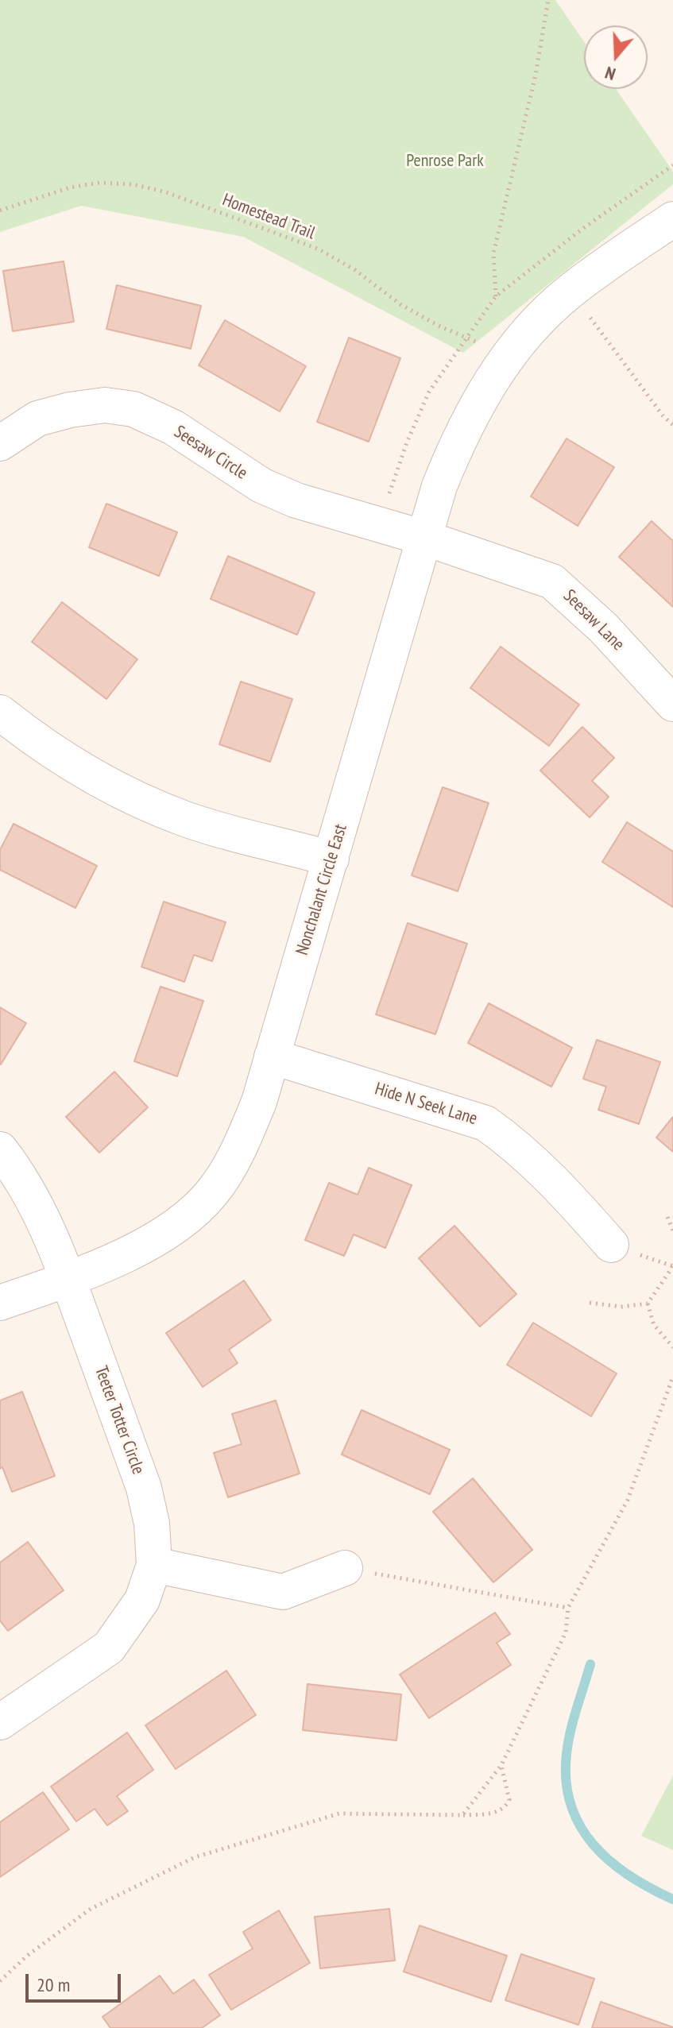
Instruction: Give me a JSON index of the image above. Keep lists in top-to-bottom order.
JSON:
{
  "streets": {
    "street": [
      "Seesaw Circle",
      "Seesaw Lane",
      "Nonchalant Circle East",
      "Hide N Seek Lane",
      "Teeter Totter Circle"
    ],
    "path": ["Homestead Trail"]
  },
  "crossings": [
    ["Homestead Trail", "Nonchalant Circle East"],
    ["Seesaw Circle", "Seesaw Lane"],
    ["Seesaw Circle", "Nonchalant Circle East"],
    ["Seesaw Lane", "Nonchalant Circle East"],
    ["Nonchalant Circle East", "Hide N Seek Lane"],
    ["Nonchalant Circle East", "Teeter Totter Circle"]
  ],
  "parks": ["Penrose Park"],
  "scale_bar": "20 m",
  "north": "bottom"
}
